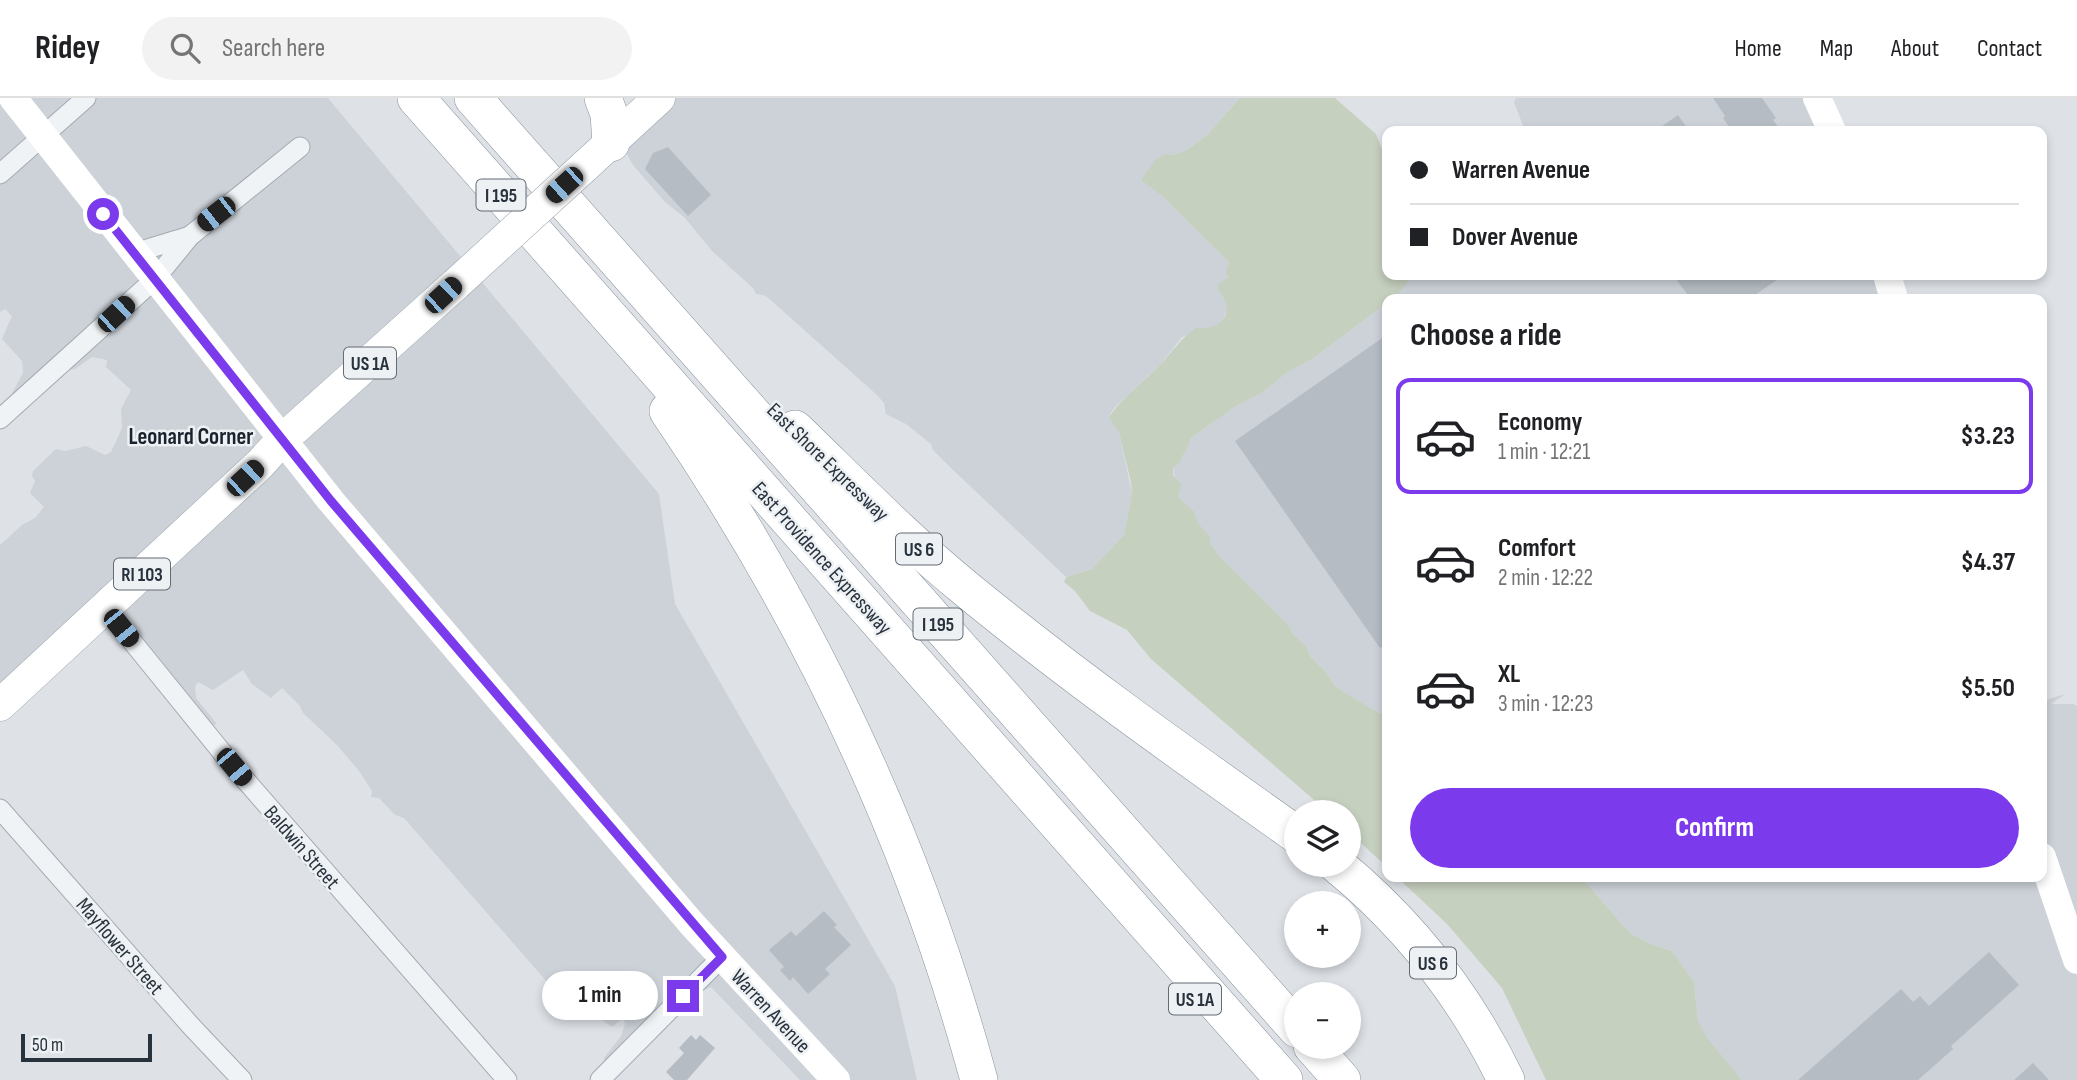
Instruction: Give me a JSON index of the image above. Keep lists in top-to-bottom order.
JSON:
{
  "streets": {
    "highway": [
      "I 195",
      "US 1A",
      "East Shore Expressway",
      "US 6",
      "East Providence Expressway"
    ],
    "main road": ["RI 103", "Warren Avenue"],
    "street": ["Baldwin Street", "Mayflower Street"]
  },
  "crossings": [
    ["US 1A", "East Providence Expressway"],
    ["US 1A", "RI 103"],
    ["US 1A", "Warren Avenue"],
    ["East Shore Expressway", "East Providence Expressway"],
    ["RI 103", "Baldwin Street"],
    ["RI 103", "Warren Avenue"]
  ],
  "districts": ["Leonard Corner"],
  "scale_bar": "50 m",
  "page": {
    "header": "Ridey",
    "search": "Search here",
    "nav": [
      "Home",
      "Map",
      "About",
      "Contact"
    ],
    "banner": ["Warren Avenue", "Dover Avenue"],
    "heading": "Choose a ride",
    "list": [
      {
        "name": "Economy",
        "note": "1 min · 12:21",
        "value": "$3.23"
      },
      {
        "name": "Comfort",
        "note": "2 min · 12:22",
        "value": "$4.37"
      },
      {
        "name": "XL",
        "note": "3 min · 12:23",
        "value": "$5.50"
      }
    ],
    "buttons": "Confirm",
    "map_buttons": ["+", "−"],
    "bubble": "1 min",
    "scale": "50 m"
  }
}
